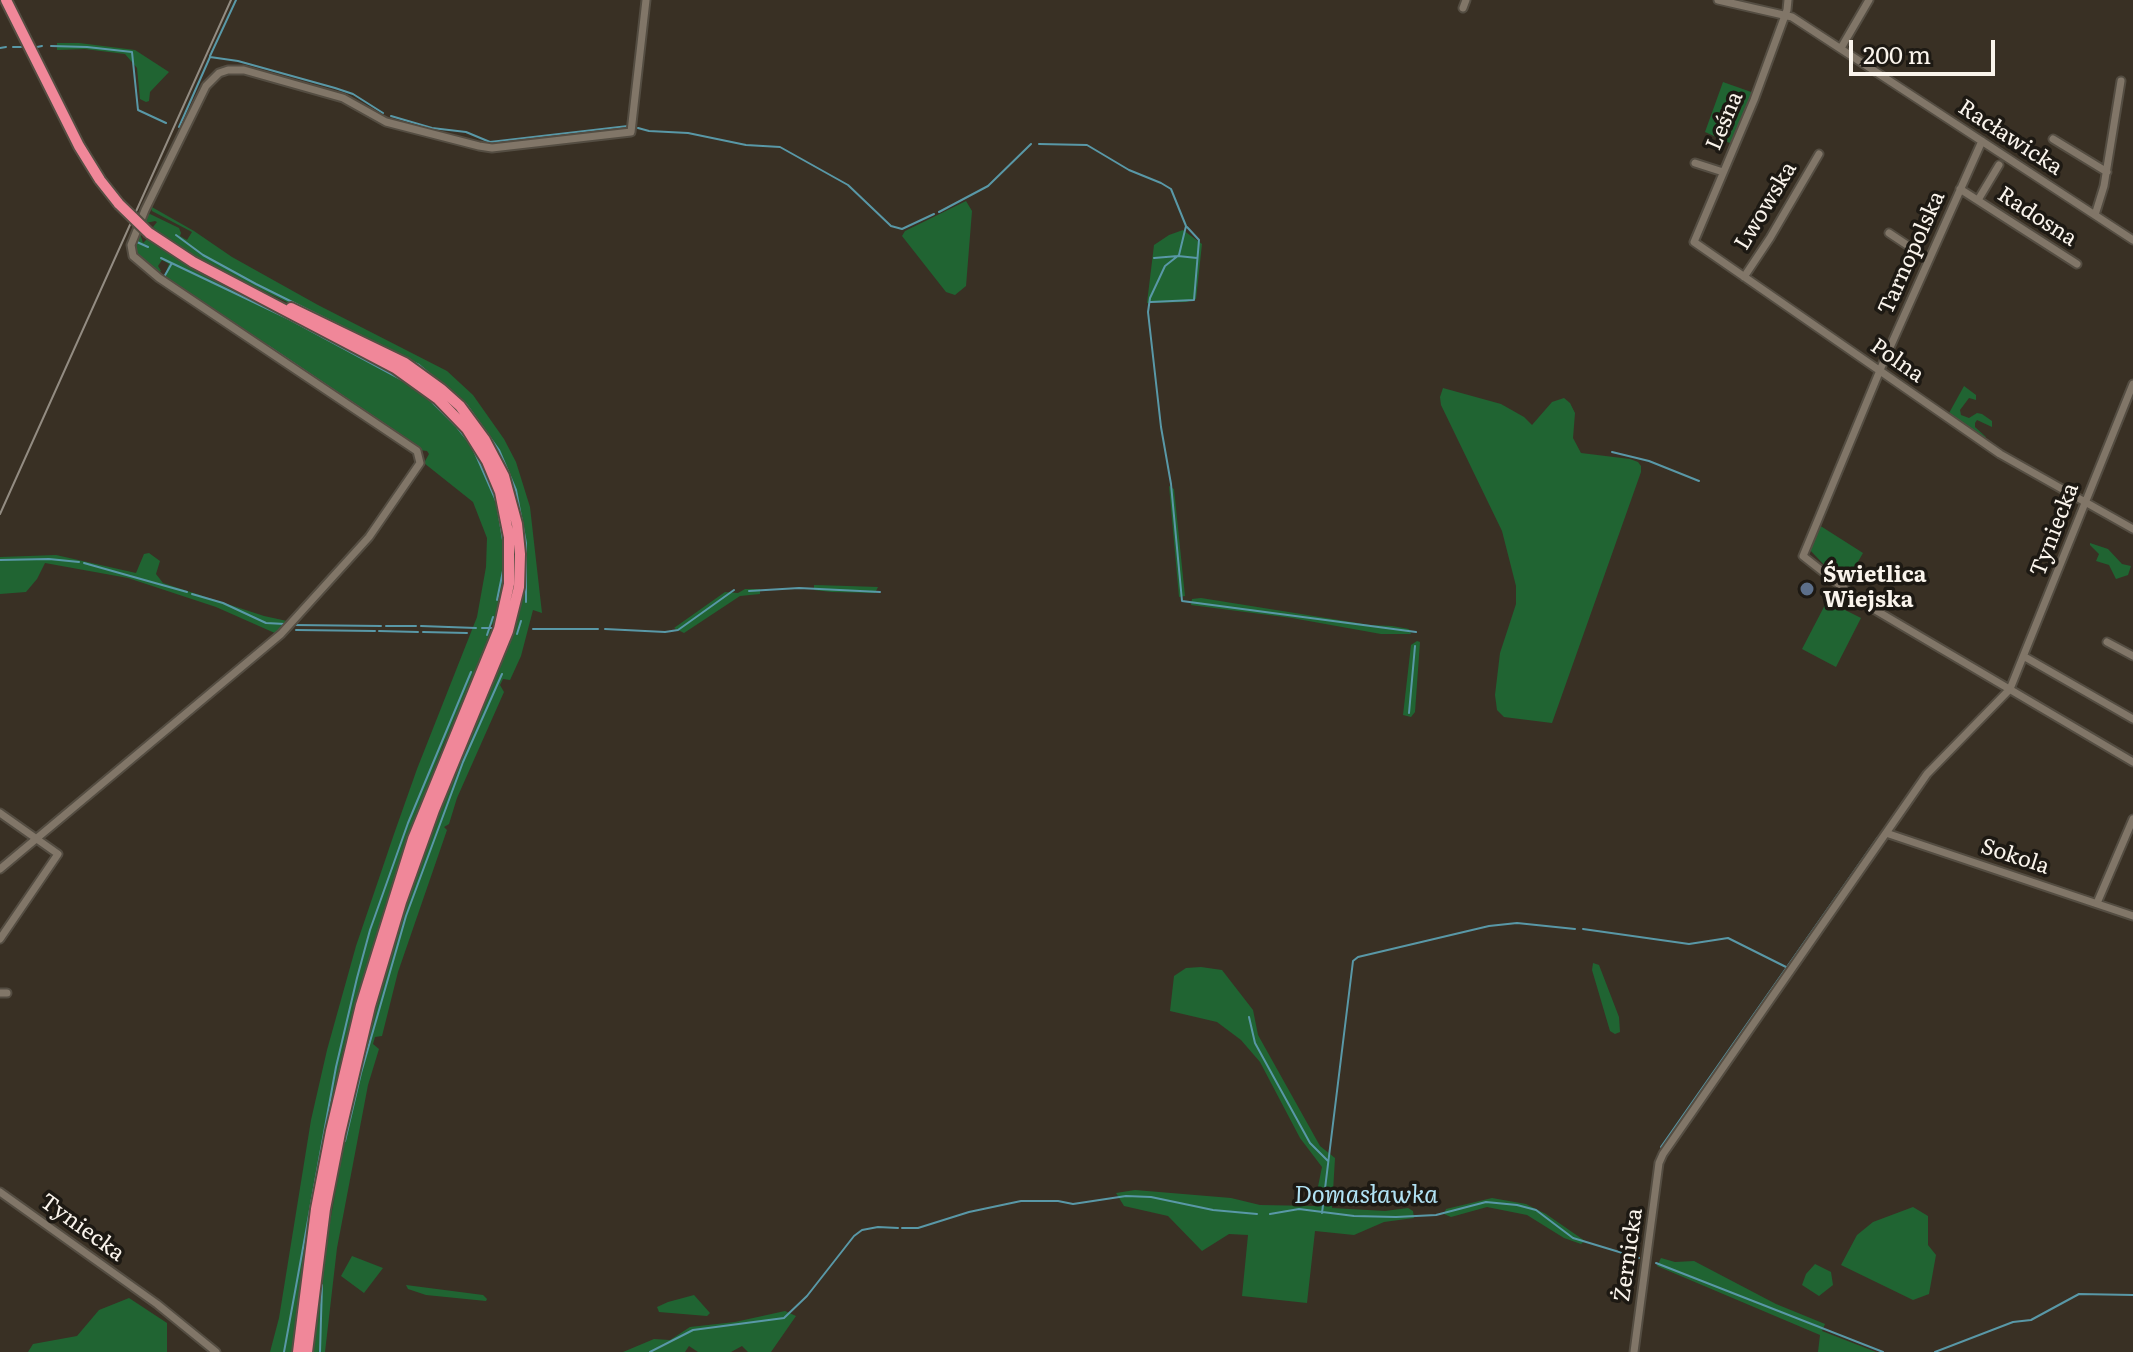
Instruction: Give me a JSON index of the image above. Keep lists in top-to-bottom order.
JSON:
{
  "streets": {
    "street": [
      "Leśna",
      "Racławicka",
      "Lwowska",
      "Radosna",
      "Tarnopolska",
      "Polna",
      "Tyniecka",
      "Sokola",
      "Żernicka"
    ]
  },
  "crossings": [
    ["Leśna", "Racławicka"],
    ["Leśna", "Polna"],
    ["Racławicka", "Tarnopolska"],
    ["Lwowska", "Polna"],
    ["Radosna", "Tarnopolska"],
    ["Tarnopolska", "Polna"],
    ["Tarnopolska", "Tyniecka"],
    ["Polna", "Tyniecka"],
    ["Tyniecka", "Sokola"],
    ["Tyniecka", "Żernicka"]
  ],
  "water": ["Domasławka"],
  "places": ["Świetlica Wiejska"],
  "scale_bar": "200 m"
}
